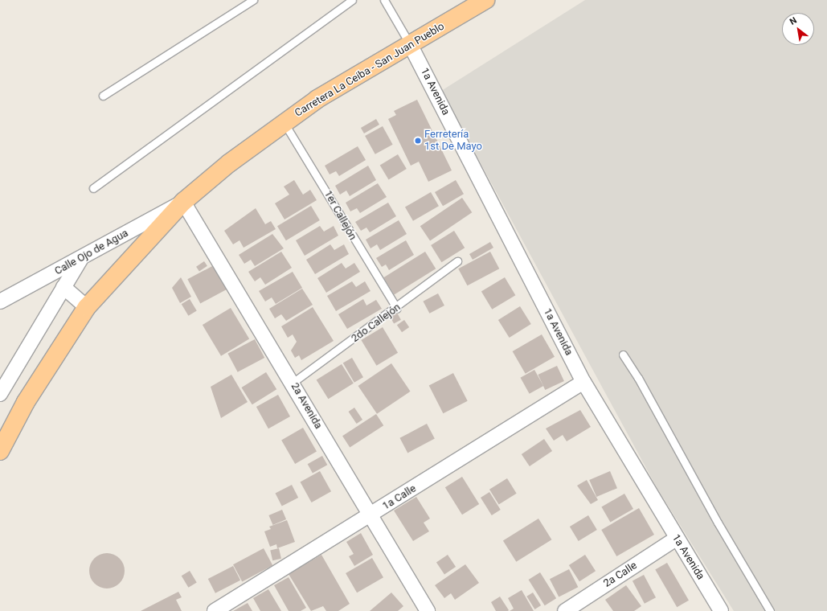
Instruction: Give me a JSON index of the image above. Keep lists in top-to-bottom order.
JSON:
{
  "streets": {
    "main road": ["Carretera La Ceiba - San Juan Pueblo"],
    "street": [
      "1a Avenida",
      "Calle Ojo de Agua",
      "2a Avenida",
      "1a Calle",
      "2a Calle"
    ],
    "lane": ["1er Callejón", "2do Callejón"]
  },
  "crossings": [
    ["Carretera La Ceiba - San Juan Pueblo", "1a Avenida"],
    ["Carretera La Ceiba - San Juan Pueblo", "1er Callejón"],
    ["Carretera La Ceiba - San Juan Pueblo", "Calle Ojo de Agua"],
    ["Carretera La Ceiba - San Juan Pueblo", "2a Avenida"],
    ["1a Avenida", "1a Calle"],
    ["1a Avenida", "2a Calle"],
    ["1er Callejón", "2do Callejón"],
    ["Calle Ojo de Agua", "2a Avenida"],
    ["2do Callejón", "2a Avenida"],
    ["2a Avenida", "1a Calle"]
  ],
  "places": ["Ferretería 1st De Mayo"],
  "north": "top left"
}
